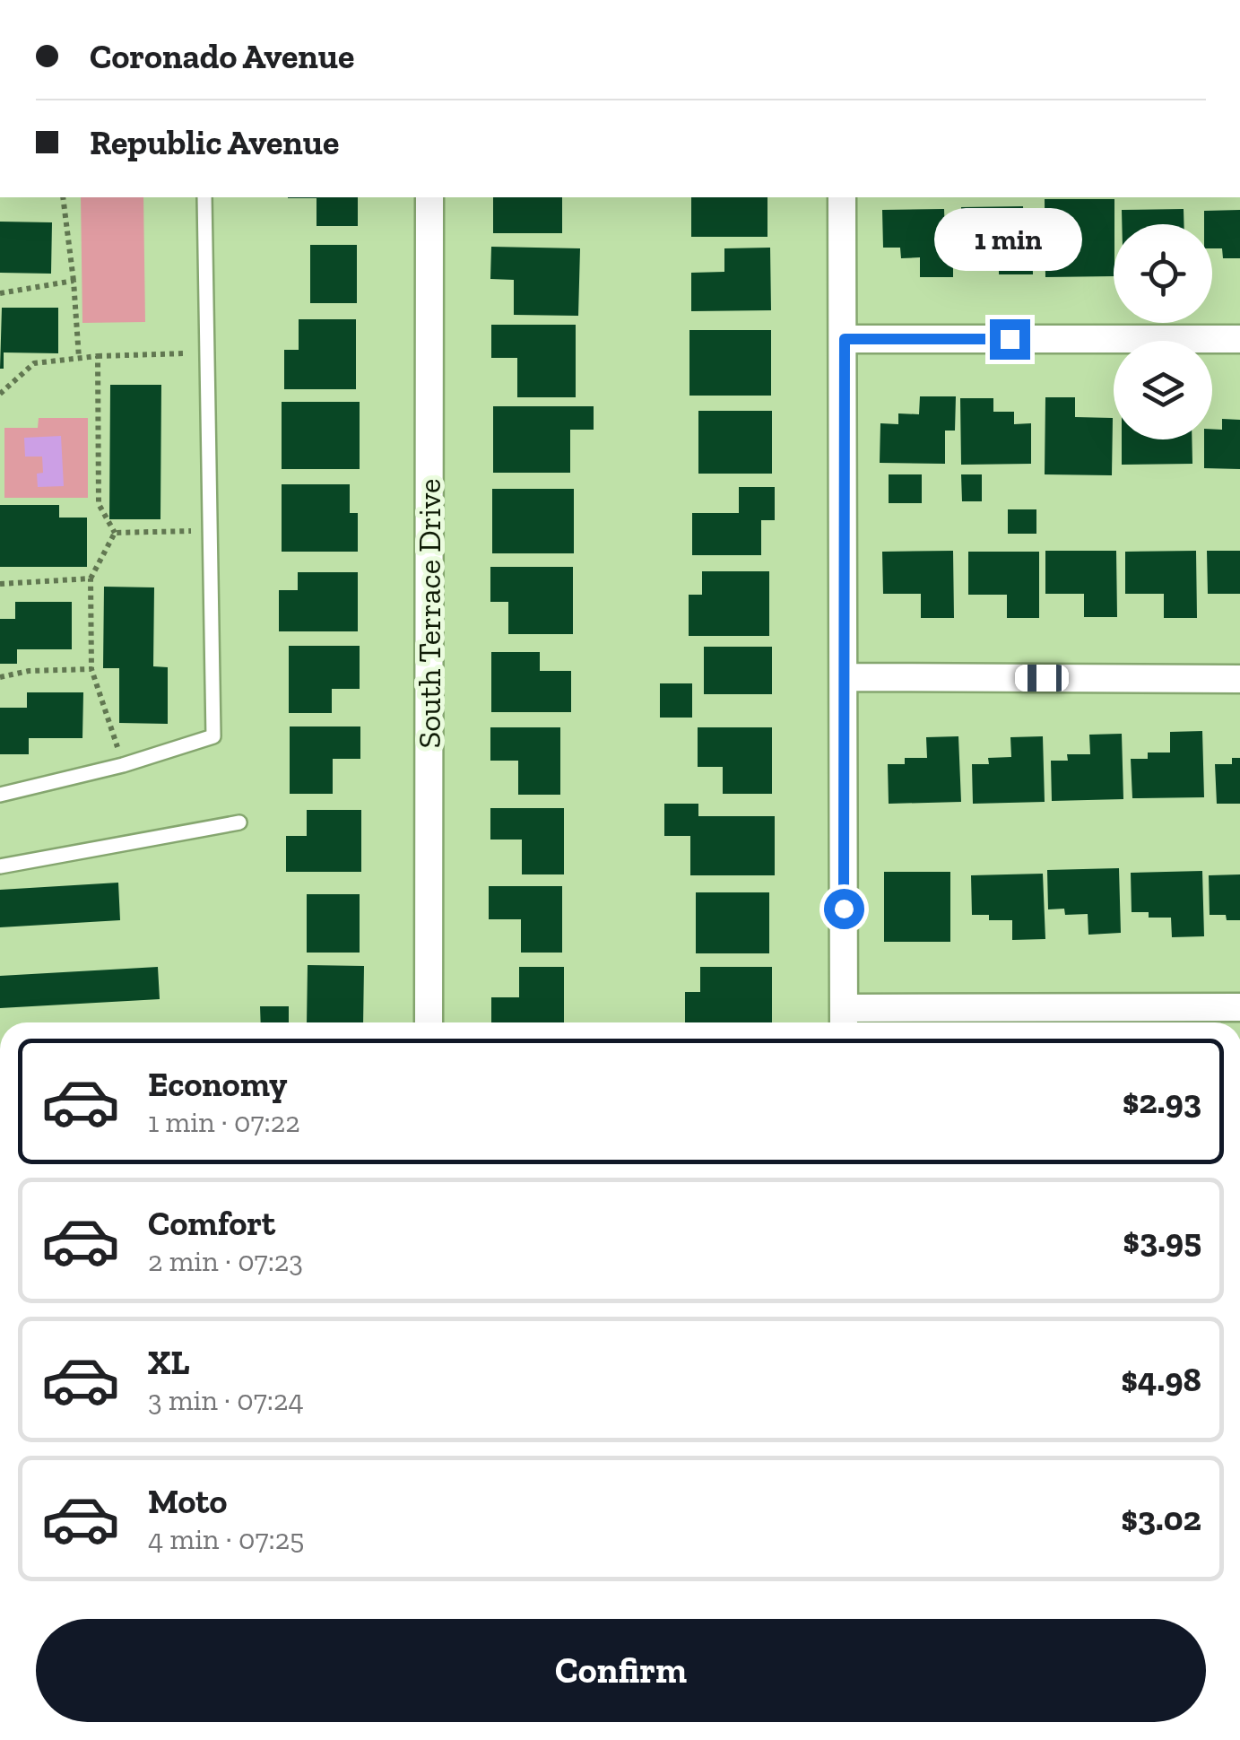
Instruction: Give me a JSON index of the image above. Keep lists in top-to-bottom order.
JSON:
{
  "streets": {
    "street": ["South Terrace Drive"]
  },
  "page": {
    "banner": ["Coronado Avenue", "Republic Avenue"],
    "bubble": "1 min",
    "list": [
      {
        "name": "Economy",
        "note": "1 min · 07:22",
        "value": "$2.93"
      },
      {
        "name": "Comfort",
        "note": "2 min · 07:23",
        "value": "$3.95"
      },
      {
        "name": "XL",
        "note": "3 min · 07:24",
        "value": "$4.98"
      },
      {
        "name": "Moto",
        "note": "4 min · 07:25",
        "value": "$3.02"
      }
    ],
    "buttons": "Confirm"
  }
}
